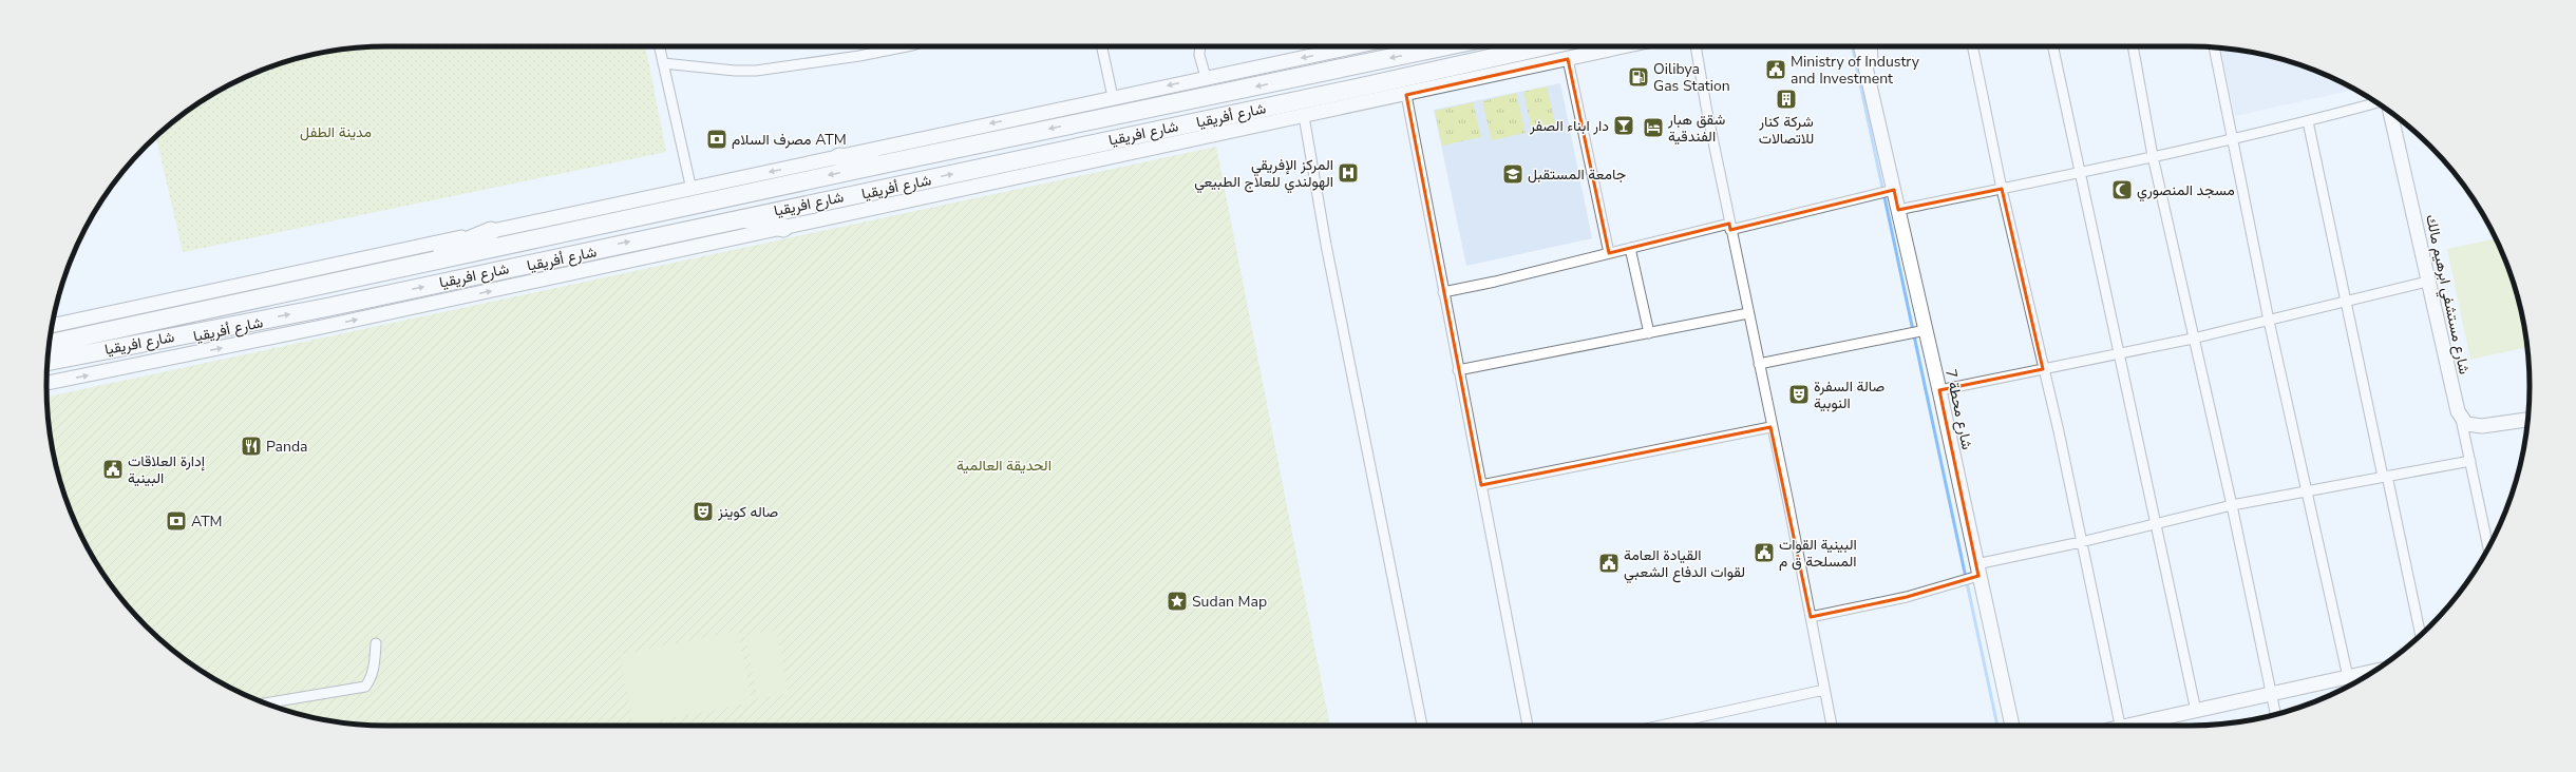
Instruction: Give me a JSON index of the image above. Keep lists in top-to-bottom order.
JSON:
{
  "streets": {
    "highway": ["شارع افريقيا"],
    "street": ["شارع أفريقيا", "شارع مستشفي ابرهيم مالك", "شارع محطة 7"]
  },
  "crossings": [
    ["شارع أفريقيا", "شارع افريقيا"]
  ],
  "parks": ["مدينة الطفل", "الحديقة العالمية"],
  "places": {
    "public building": [
      "Ministry of Industry and Investment",
      "إدارة العلاقات البينية",
      "البينية القوات المسلحة ق م",
      "القيادة العامة لقوات الدفاع الشعبي"
    ],
    "fuel station": ["Oilibya Gas Station"],
    "building": ["شركة كنار للاتصالات"],
    "bar": ["دار ابناء الصفر"],
    "hotel": ["شقق هبار الفندقية"],
    "bank": ["مصرف السلام ATM", "ATM"],
    "hospital": ["المركز الإفريقي الهولندي للعلاج الطبيعي"],
    "school or university": ["جامعة المستقبل"],
    "mosque": ["مسجد المنصوري"],
    "theatre": ["صالة السفرة النوبية", "صاله كوينز"],
    "restaurant": ["Panda"],
    "place": ["Sudan Map"]
  }
}
